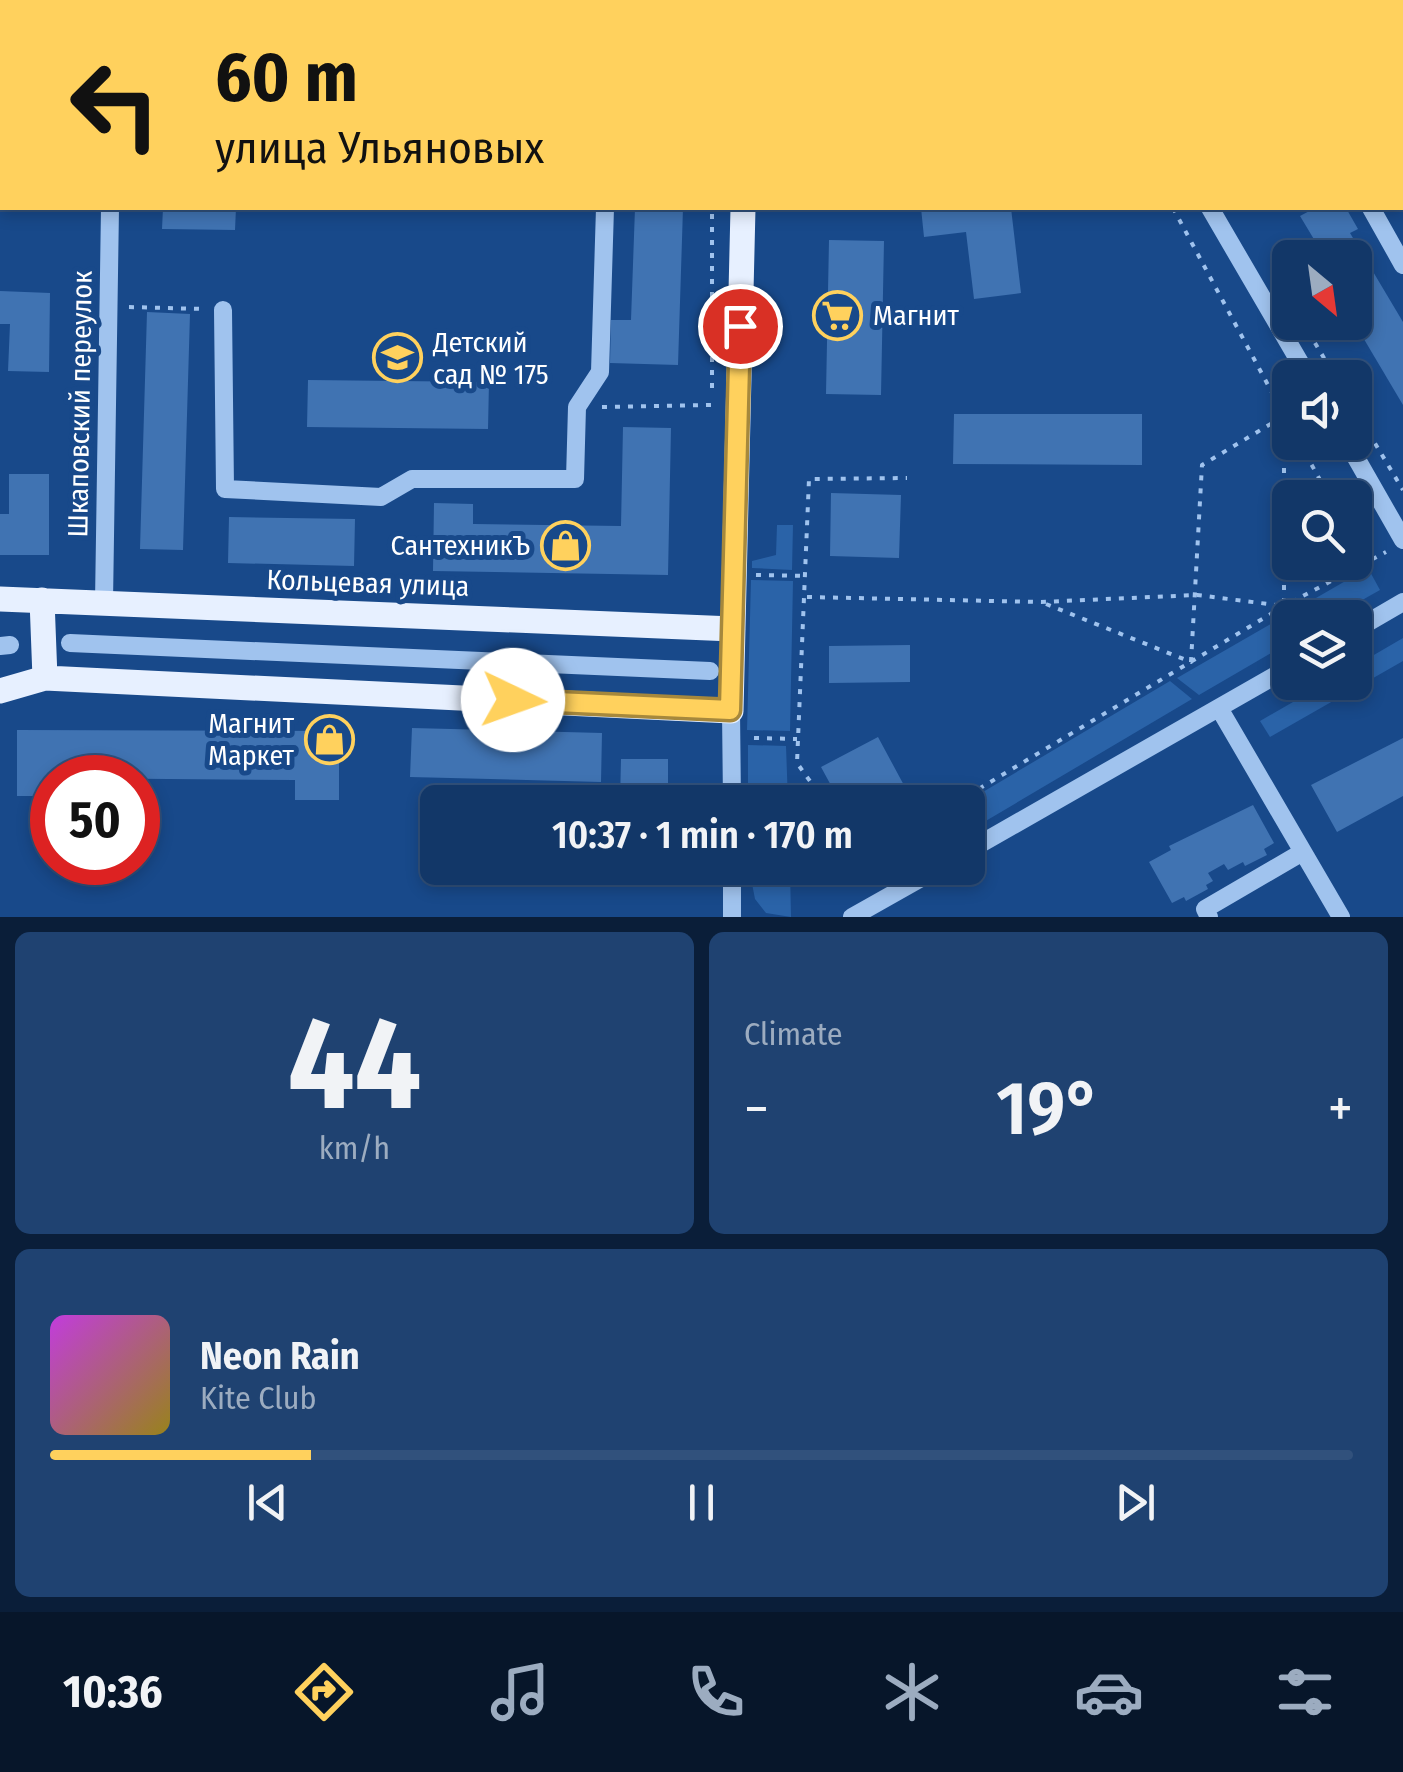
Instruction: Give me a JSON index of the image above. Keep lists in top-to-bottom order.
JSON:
{
  "streets": {
    "main road": ["Кольцевая улица"],
    "street": ["Шкаповский переулок"]
  },
  "crossings": [
    ["Шкаповский переулок", "Кольцевая улица"]
  ],
  "places": {
    "supermarket": ["Магнит"],
    "school or university": ["Детский сад № 175"],
    "shop": ["СантехникЪ", "Магнит Маркет"]
  },
  "north": "bottom right",
  "page": {
    "turn": ["60 m", "улица Ульяновых"],
    "limit": "50",
    "trip": "10:37 · 1 min · 170 m",
    "tile": [
      ["44", "km/h"],
      "Climate"
    ],
    "heat": ["−", "19°", "+"],
    "song": ["Neon Rain", "Kite Club"],
    "tabs": "10:36"
  }
}
